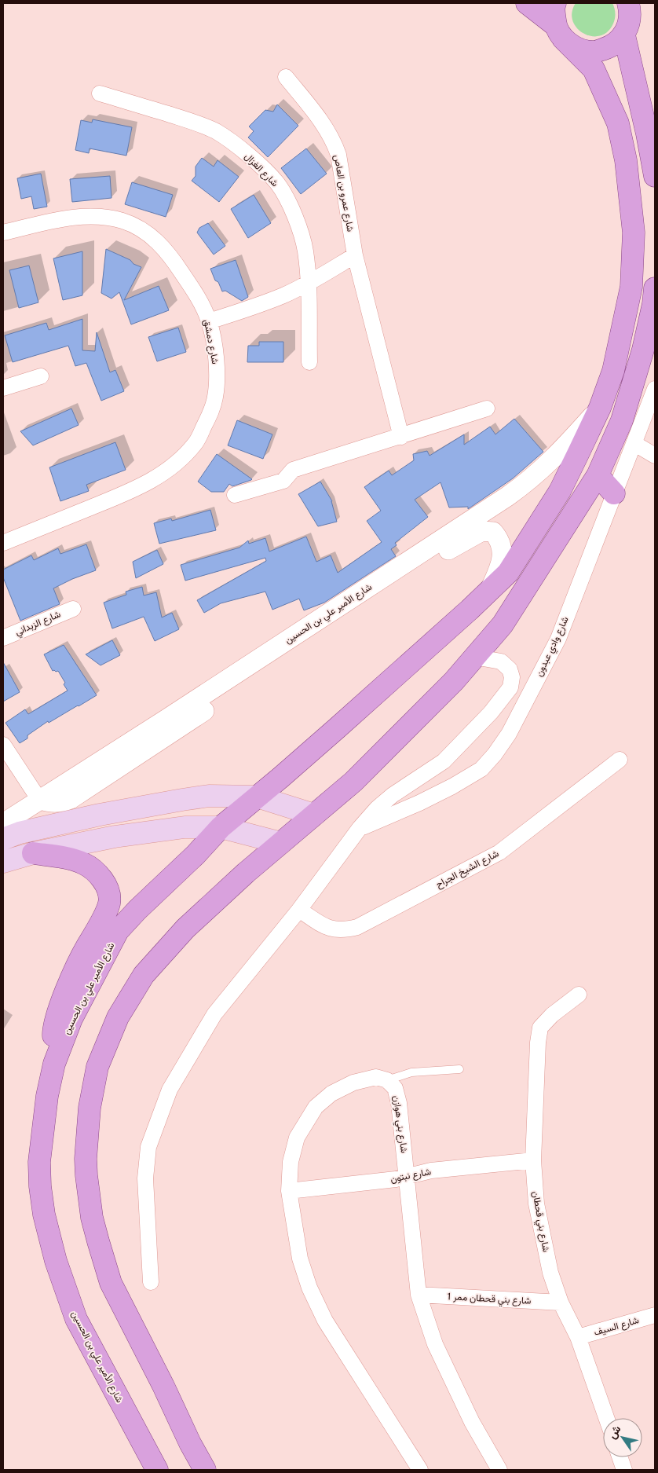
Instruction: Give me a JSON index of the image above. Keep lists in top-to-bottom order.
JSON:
{
  "streets": {
    "main road": ["شارع الأمير علي بن الحسين"],
    "street": [
      "شارع الغزال",
      "شارع عمرو بن العاص",
      "شارع دمشق",
      "شارع الزبداني",
      "شارع وادي عبدون",
      "شارع الشيخ الجراح",
      "شارع بني هوازن",
      "شارع نبتون",
      "شارع بني قحطان",
      "شارع بني قحطان ممر 1",
      "شارع السيف"
    ]
  },
  "crossings": [
    ["شارع بني هوازن", "شارع نبتون"],
    ["شارع بني هوازن", "شارع بني قحطان ممر 1"],
    ["شارع نبتون", "شارع بني قحطان"],
    ["شارع بني قحطان", "شارع بني قحطان ممر 1"],
    ["شارع بني قحطان", "شارع السيف"]
  ],
  "north": "top left"
}
